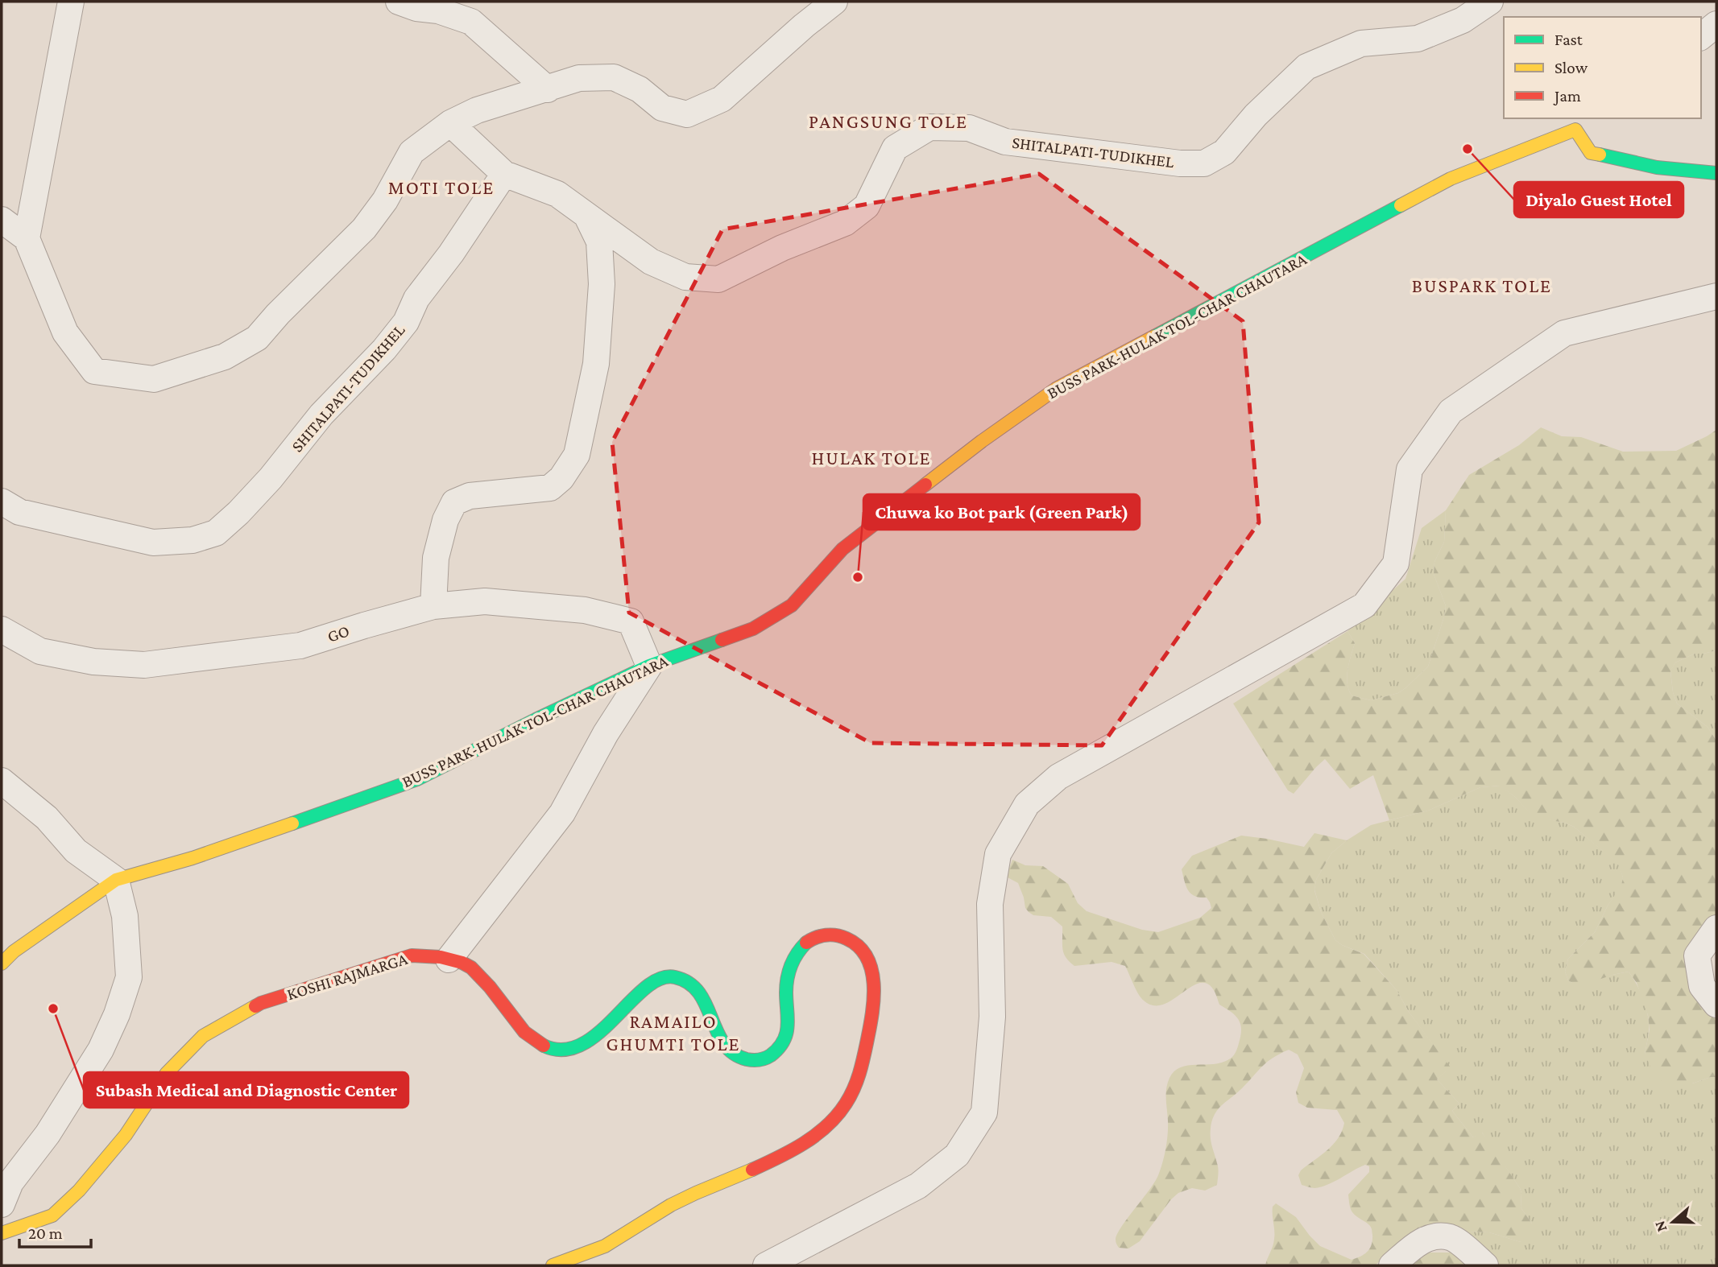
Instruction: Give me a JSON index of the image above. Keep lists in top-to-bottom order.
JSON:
{
  "streets": {
    "street": [
      "SHITALPATI-TUDIKHEL",
      "BUSS PARK-HULAK TOL-CHAR CHAUTARA",
      "GO",
      "KOSHI RAJMARGA"
    ]
  },
  "crossings": [
    ["BUSS PARK-HULAK TOL-CHAR CHAUTARA", "GO"]
  ],
  "districts": [
    "PANGSUNG TOLE",
    "MOTI TOLE",
    "BUSPARK TOLE",
    "HULAK TOLE",
    "RAMAILO GHUMTI TOLE"
  ],
  "places": ["Diyalo Guest Hotel", "Chuwa ko Bot park (Green Park)", "Subash Medical and Diagnostic Center"],
  "legend": ["Fast", "Slow", "Jam"],
  "scale_bar": "20 m",
  "north": "left"
}
